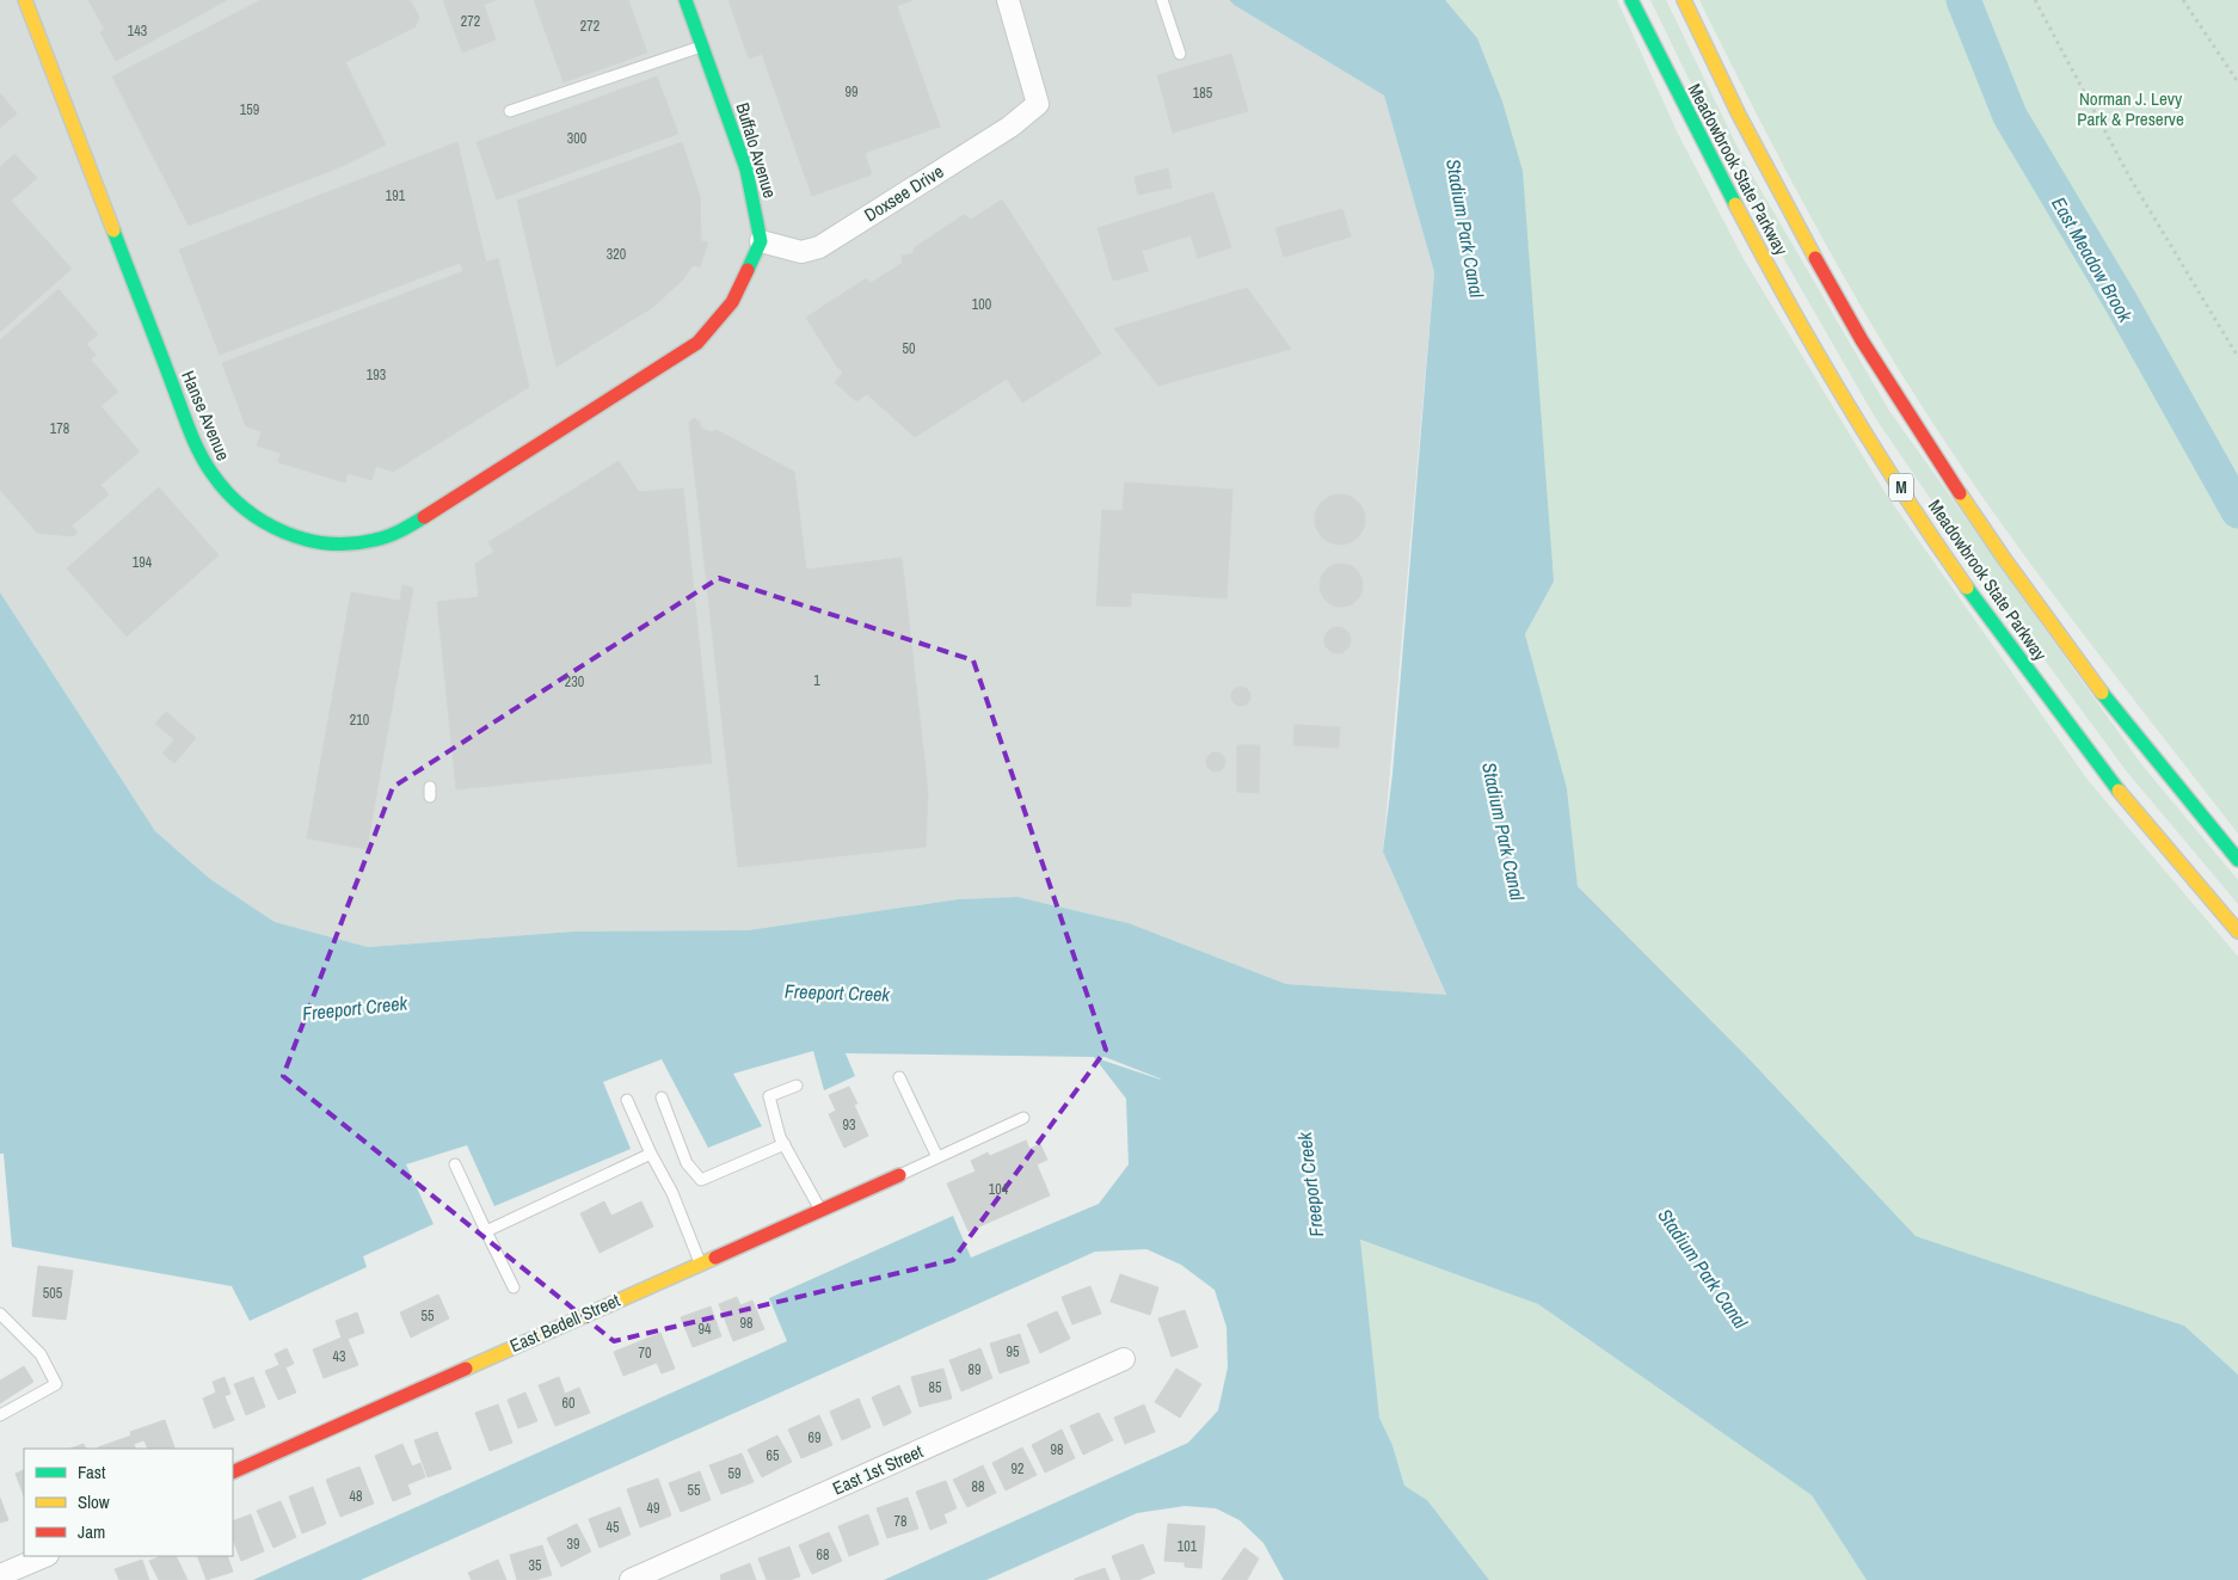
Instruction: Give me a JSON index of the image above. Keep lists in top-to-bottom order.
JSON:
{
  "streets": {
    "main road": [
      "Buffalo Avenue",
      "Meadowbrook State Parkway",
      "Hanse Avenue",
      "M",
      "East Bedell Street"
    ],
    "street": ["Doxsee Drive", "East 1st Street"]
  },
  "crossings": [
    ["Buffalo Avenue", "Doxsee Drive"],
    ["Buffalo Avenue", "Hanse Avenue"],
    ["Doxsee Drive", "Hanse Avenue"]
  ],
  "water": ["Stadium Park Canal", "East Meadow Brook", "Freeport Creek"],
  "parks": ["Norman J. Levy Park & Preserve"],
  "house_numbers": [
    "272",
    "272",
    "143",
    "99",
    "185",
    "159",
    "300",
    "191",
    "320",
    "100",
    "50",
    "193",
    "178",
    "194",
    "1",
    "230",
    "210",
    "93",
    "104",
    "505",
    "55",
    "98",
    "94",
    "95",
    "70",
    "43",
    "89",
    "85",
    "60",
    "69",
    "98",
    "65",
    "92",
    "59",
    "88",
    "55",
    "48",
    "49",
    "78",
    "45",
    "39",
    "101",
    "68",
    "35"
  ],
  "legend": ["Fast", "Slow", "Jam"]
}
